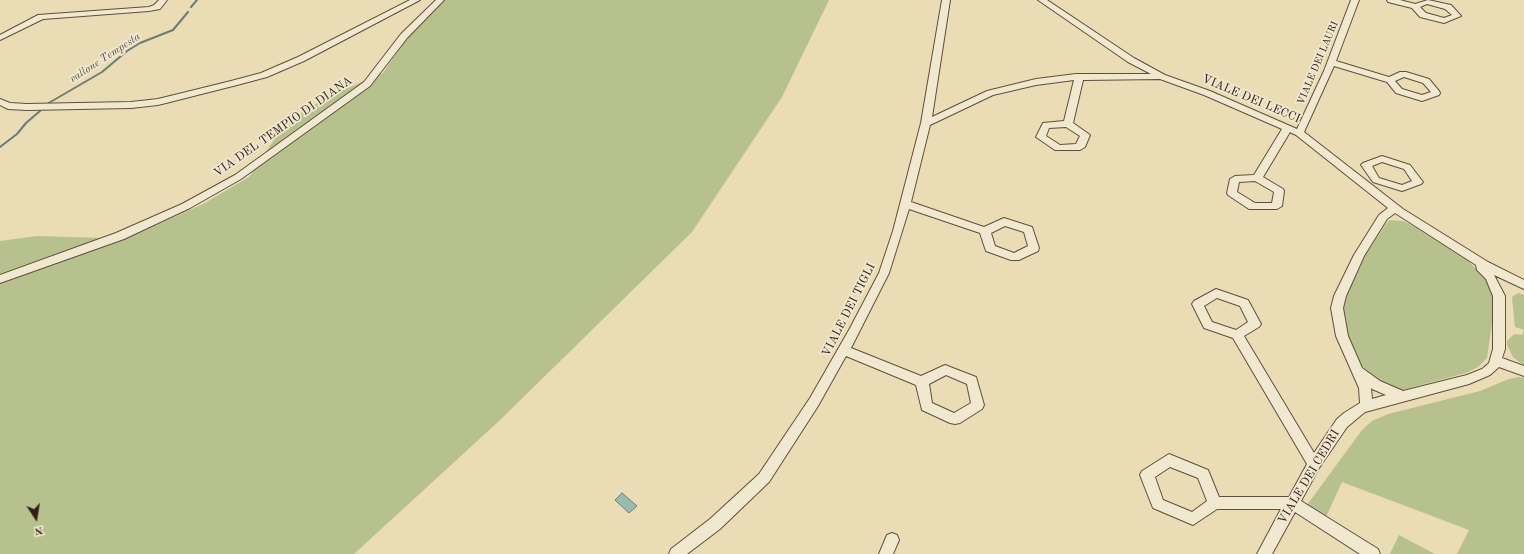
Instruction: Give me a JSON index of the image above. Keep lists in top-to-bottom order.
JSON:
{
  "streets": {
    "street": [
      "VIALE DEI LAURI",
      "VIALE DEI LECCI",
      "VIA DEL TEMPIO DI DIANA",
      "VIALE DEI TIGLI",
      "VIALE DEI CEDRI"
    ]
  },
  "crossings": [
    ["VIALE DEI LAURI", "VIALE DEI LECCI"]
  ],
  "water": ["vallone Tempesta"],
  "north": "bottom"
}
